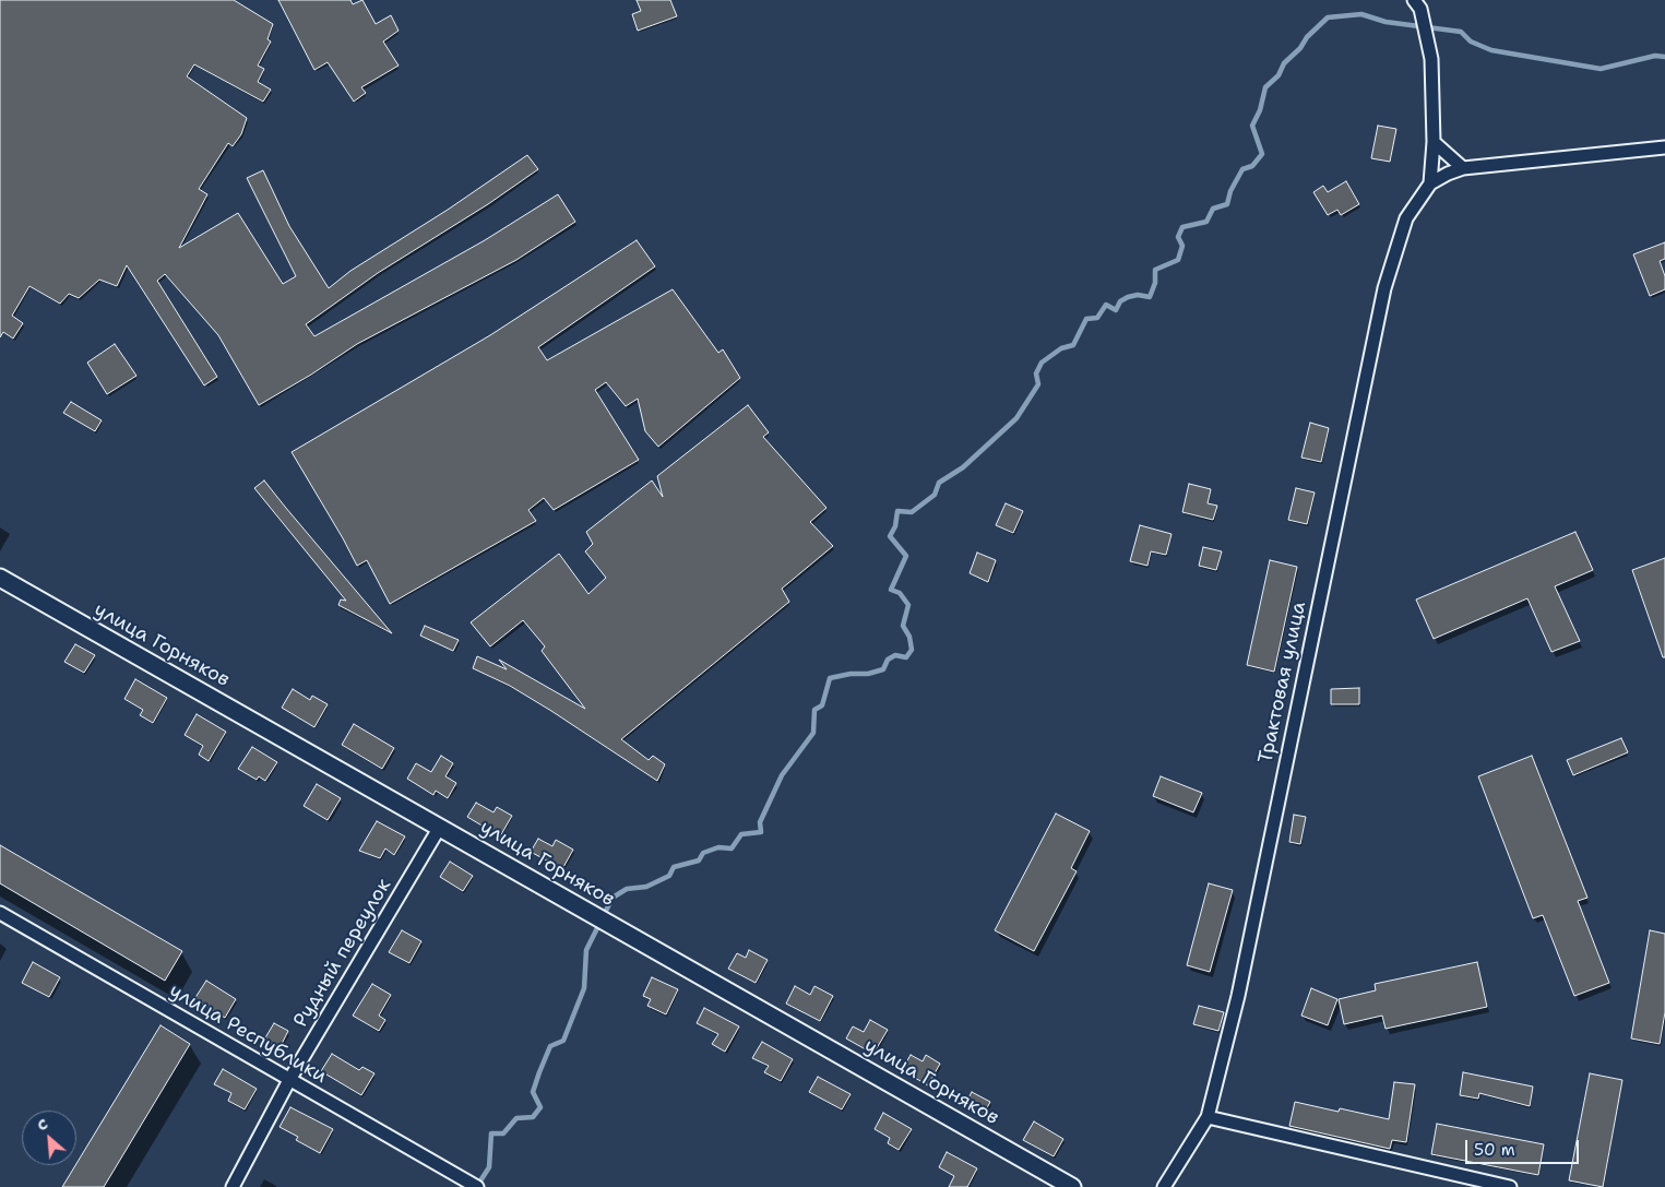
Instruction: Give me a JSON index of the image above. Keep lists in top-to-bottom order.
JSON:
{
  "streets": {
    "street": [
      "улица Горняков",
      "Трактовая улица",
      "Рудный переулок",
      "улица Республики"
    ]
  },
  "crossings": [
    ["улица Горняков", "Рудный переулок"],
    ["Рудный переулок", "улица Республики"]
  ],
  "scale_bar": "50 m",
  "north": "top left"
}
